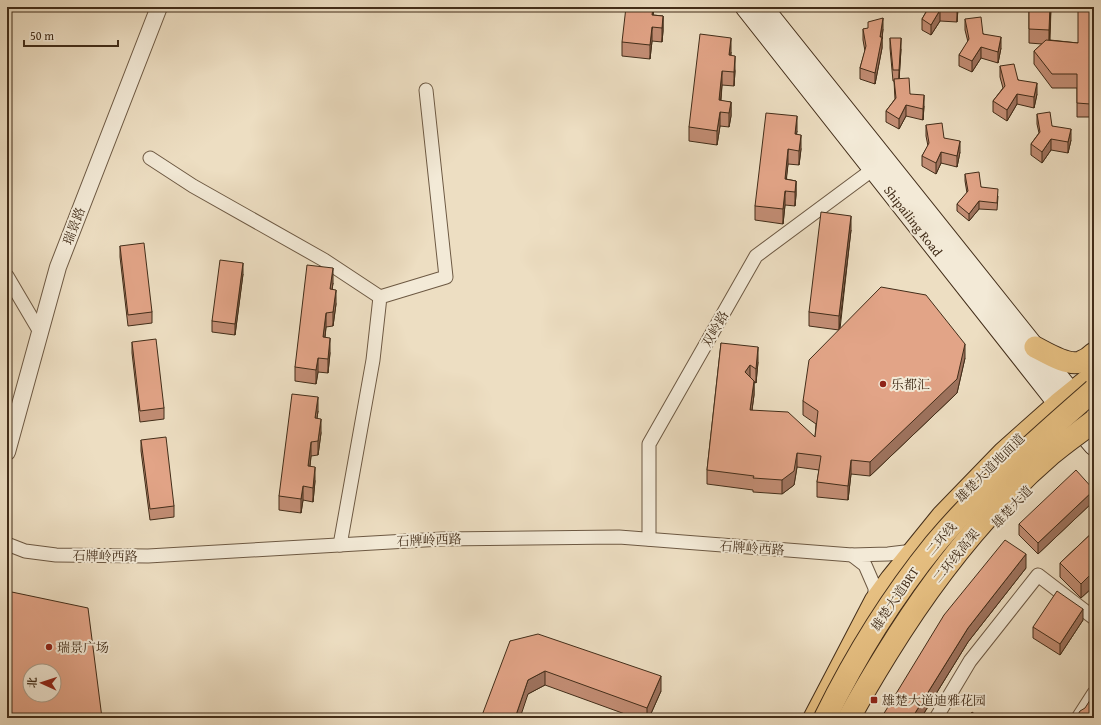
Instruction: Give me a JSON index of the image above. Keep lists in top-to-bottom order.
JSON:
{
  "streets": {
    "highway": ["二环线", "二环线高架"],
    "main road": ["Shipailing Road", "雄楚大道地面道"],
    "street": ["瑞景路", "双岭路", "石牌岭西路"],
    "lane": ["雄楚大道BRT"]
  },
  "crossings": [
    ["Shipailing Road", "双岭路"],
    ["Shipailing Road", "雄楚大道地面道"],
    ["双岭路", "石牌岭西路"],
    ["雄楚大道地面道", "石牌岭西路"]
  ],
  "places": {
    "other": ["乐都汇", "瑞景广场"],
    "transit": ["雄楚大道迪雅花园"]
  },
  "scale_bar": "50 m",
  "north": "left"
}
